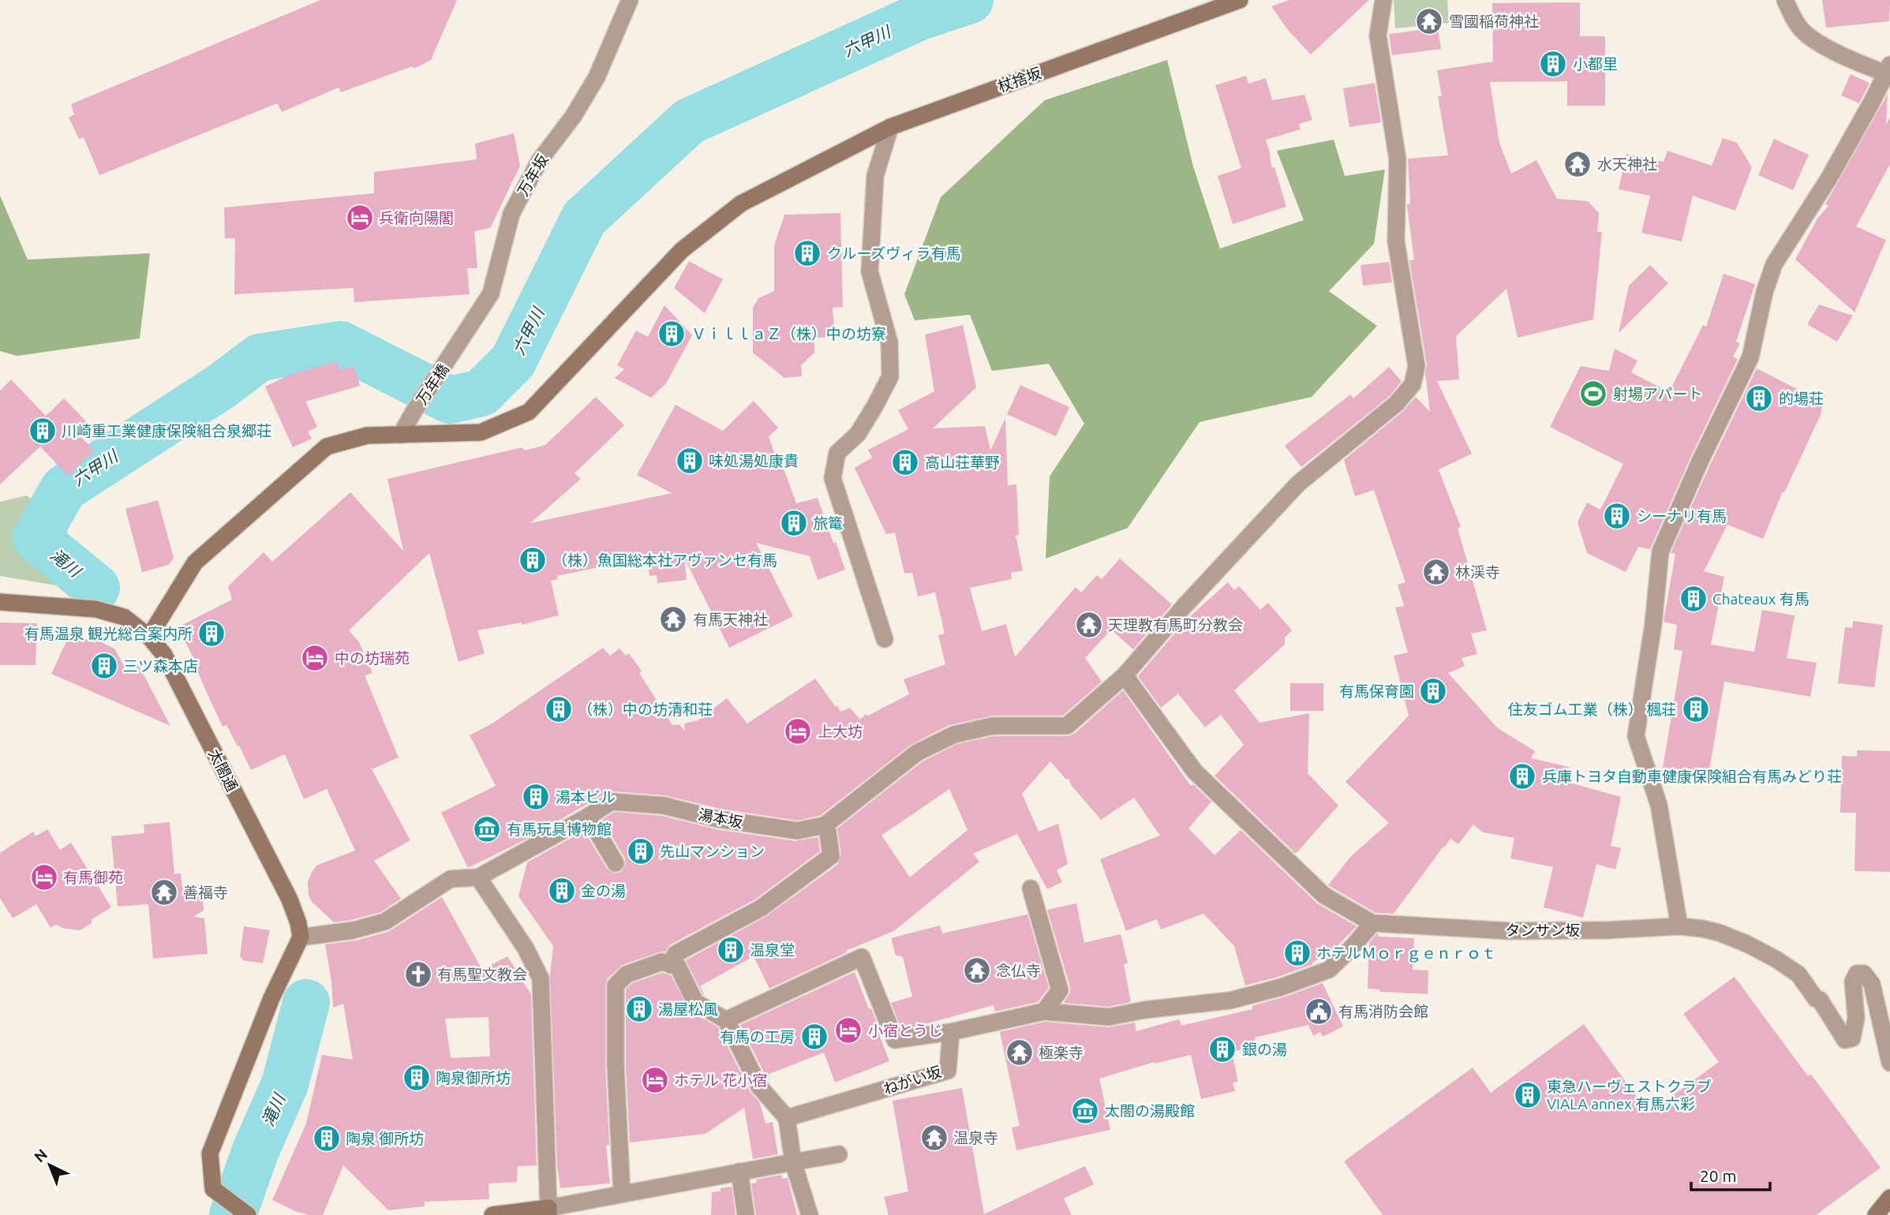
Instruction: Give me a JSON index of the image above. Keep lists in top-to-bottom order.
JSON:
{
  "streets": {
    "street": [
      "杖捨坂",
      "万年坂",
      "万年橋",
      "太閤通",
      "湯本坂",
      "タンサン坂",
      "ねがい坂"
    ]
  },
  "crossings": [
    ["杖捨坂", "万年橋"],
    ["杖捨坂", "太閤通"],
    ["万年坂", "万年橋"],
    ["太閤通", "湯本坂"],
    ["湯本坂", "タンサン坂"]
  ],
  "water": ["六甲川", "滝川"],
  "places": {
    "temple": [
      "雪國稲荷神社",
      "水天神社",
      "林渓寺",
      "有馬天神社",
      "天理教有馬町分教会",
      "善福寺",
      "念仏寺",
      "極楽寺",
      "温泉寺"
    ],
    "building": [
      "小都里",
      "クルーズヴィラ有馬",
      "ＶｉｌｌａＺ（株）中の坊寮",
      "的場荘",
      "川崎重工業健康保険組合泉郷荘",
      "味処湯処康貴",
      "高山荘華野",
      "シーナリ有馬",
      "旅篭",
      "（株）魚国総本社アヴァンセ有馬",
      "Chateaux 有馬",
      "有馬温泉 観光総合案内所",
      "三ツ森本店",
      "有馬保育園",
      "（株）中の坊清和荘",
      "住友ゴム工業（株） 楓荘",
      "兵庫トヨタ自動車健康保険組合有馬みどり荘",
      "湯本ビル",
      "先山マンション",
      "金の湯",
      "温泉堂",
      "ホテルＭｏｒｇｅｎｒｏｔ",
      "湯屋松風",
      "有馬の工房",
      "銀の湯",
      "陶泉御所坊",
      "東急ハーヴェストクラブ VIALA annex 有馬六彩",
      "陶泉 御所坊"
    ],
    "hotel": [
      "兵衛向陽閣",
      "中の坊瑞苑",
      "上大坊",
      "有馬御苑",
      "小宿とうじ",
      "ホテル 花小宿"
    ],
    "sports": ["射場アパート"],
    "museum": ["有馬玩具博物館", "太閤の湯殿館"],
    "church": ["有馬聖文教会"],
    "public building": ["有馬消防会館"]
  },
  "scale_bar": "20 m",
  "north": "top left"
}
